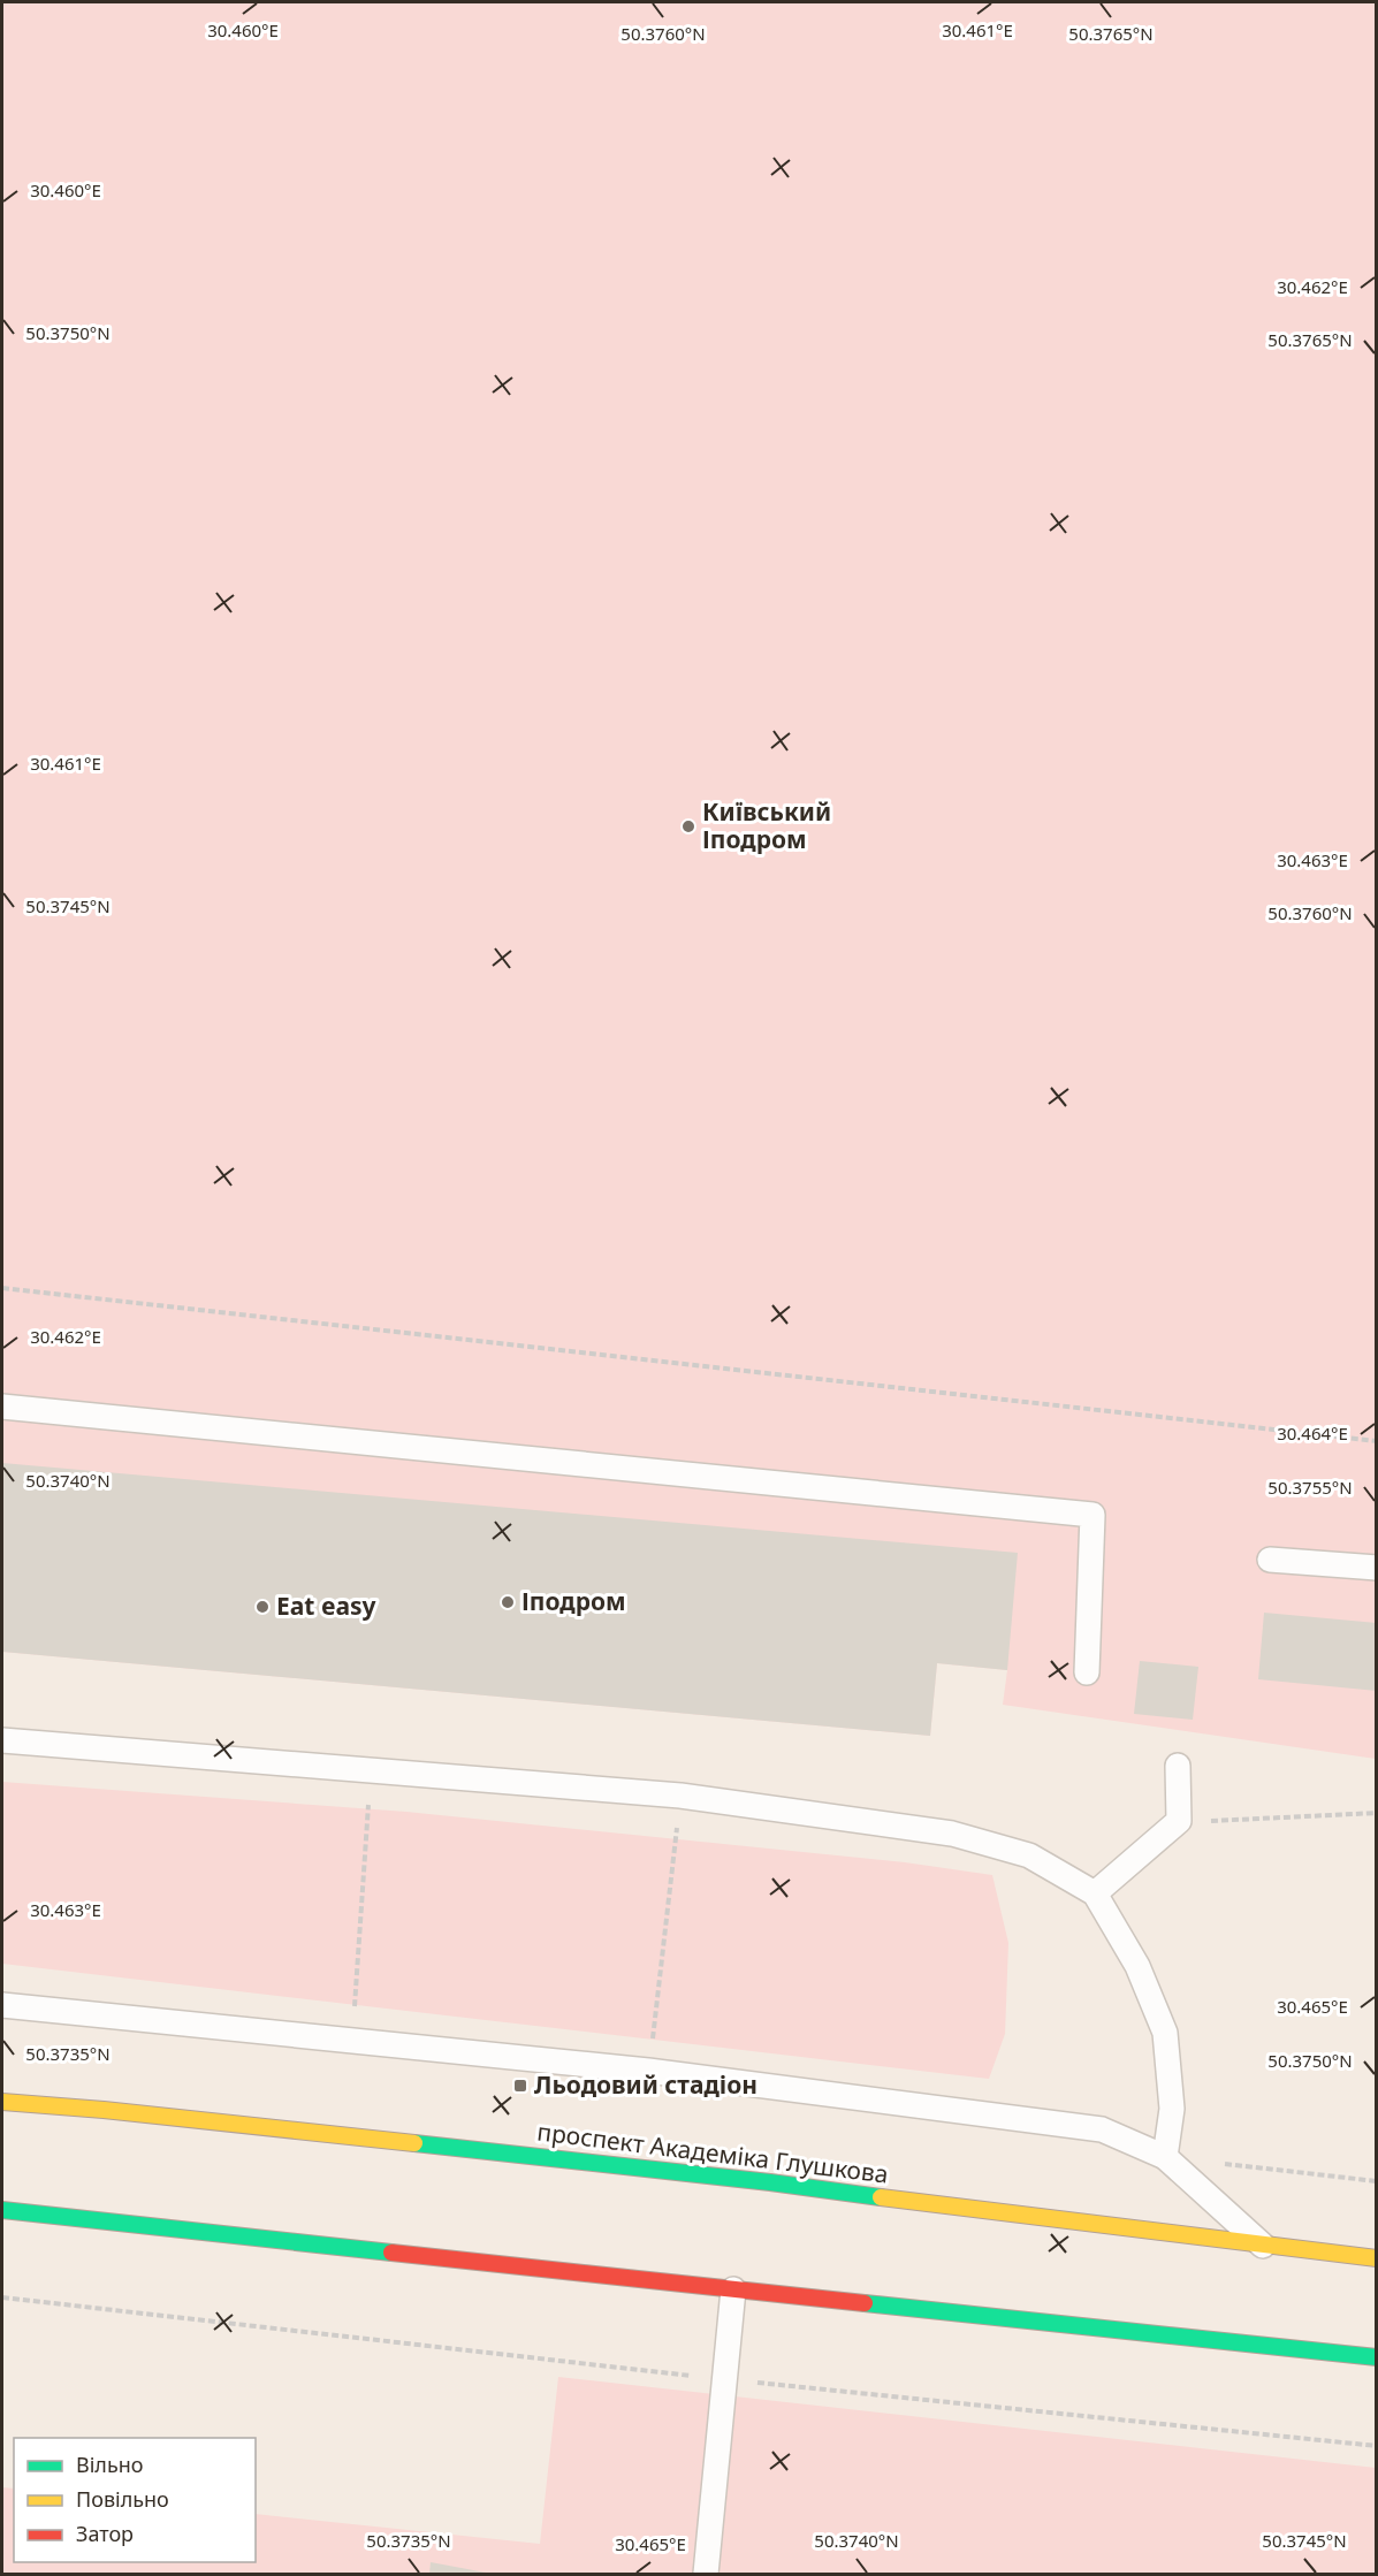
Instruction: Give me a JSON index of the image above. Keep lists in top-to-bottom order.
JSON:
{
  "streets": {
    "highway": ["проспект Академіка Глушкова"]
  },
  "places": {
    "other": ["Київський Іподром", "Іподром", "Eat easy"],
    "transit": ["Льодовий стадіон"]
  },
  "legend": ["Вільно", "Повільно", "Затор"],
  "coordinates": [
    "30.460°E",
    "30.461°E",
    "50.3765°N",
    "50.3760°N",
    "30.462°E",
    "50.3750°N",
    "30.463°E",
    "50.3745°N",
    "30.464°E",
    "50.3740°N",
    "50.3755°N",
    "30.465°E",
    "50.3735°N"
  ]
}
